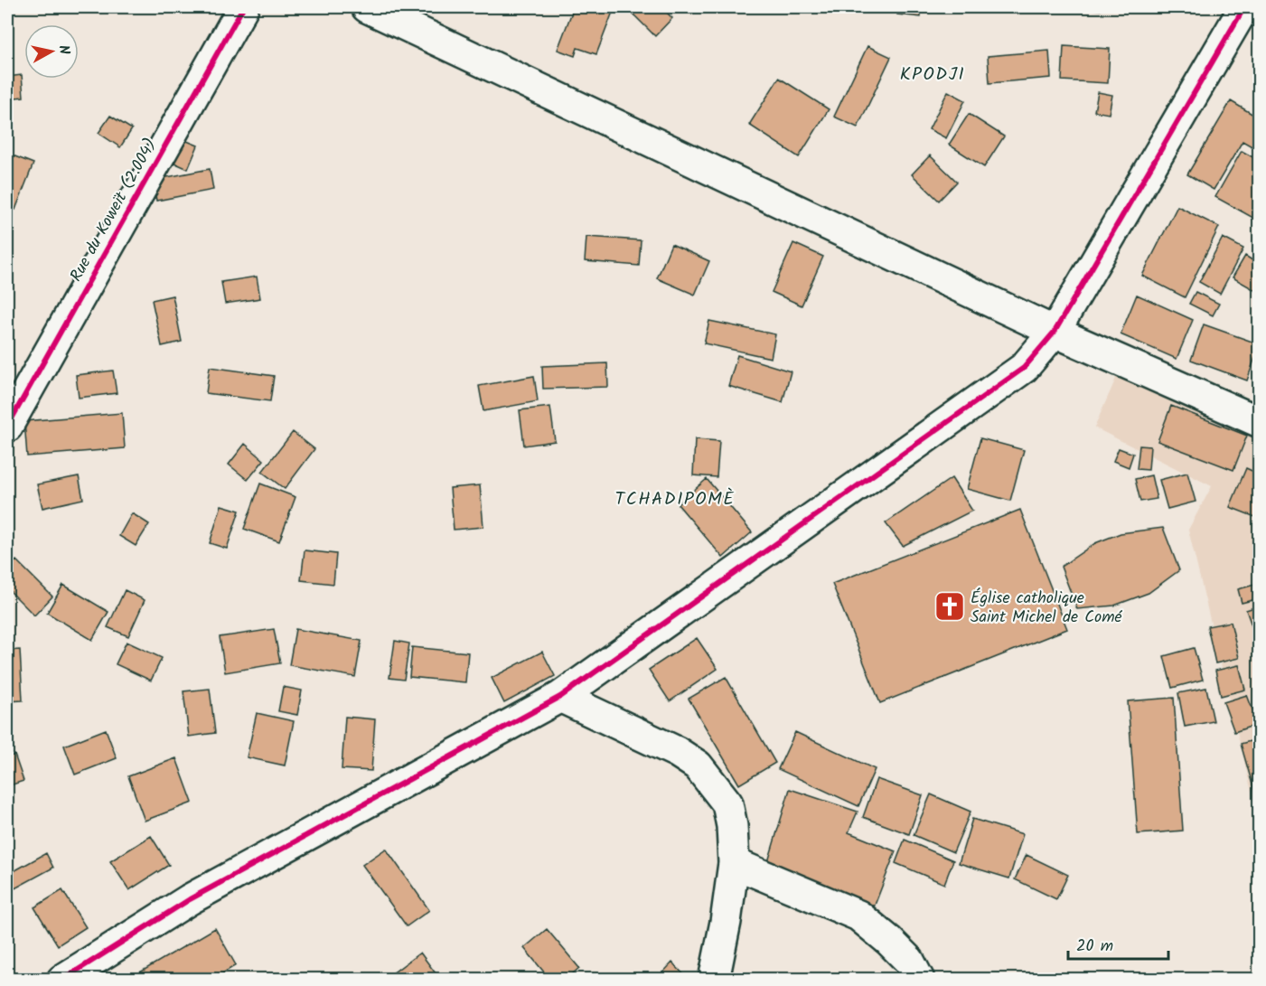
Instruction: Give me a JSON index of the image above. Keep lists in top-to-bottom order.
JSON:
{
  "streets": {
    "street": ["Rue du Koweït (2.004)"]
  },
  "districts": ["KPODJI", "TCHADIPOMÈ"],
  "places": {
    "church": ["Église catholique Saint Michel de Comé"]
  },
  "scale_bar": "20 m",
  "north": "right"
}
